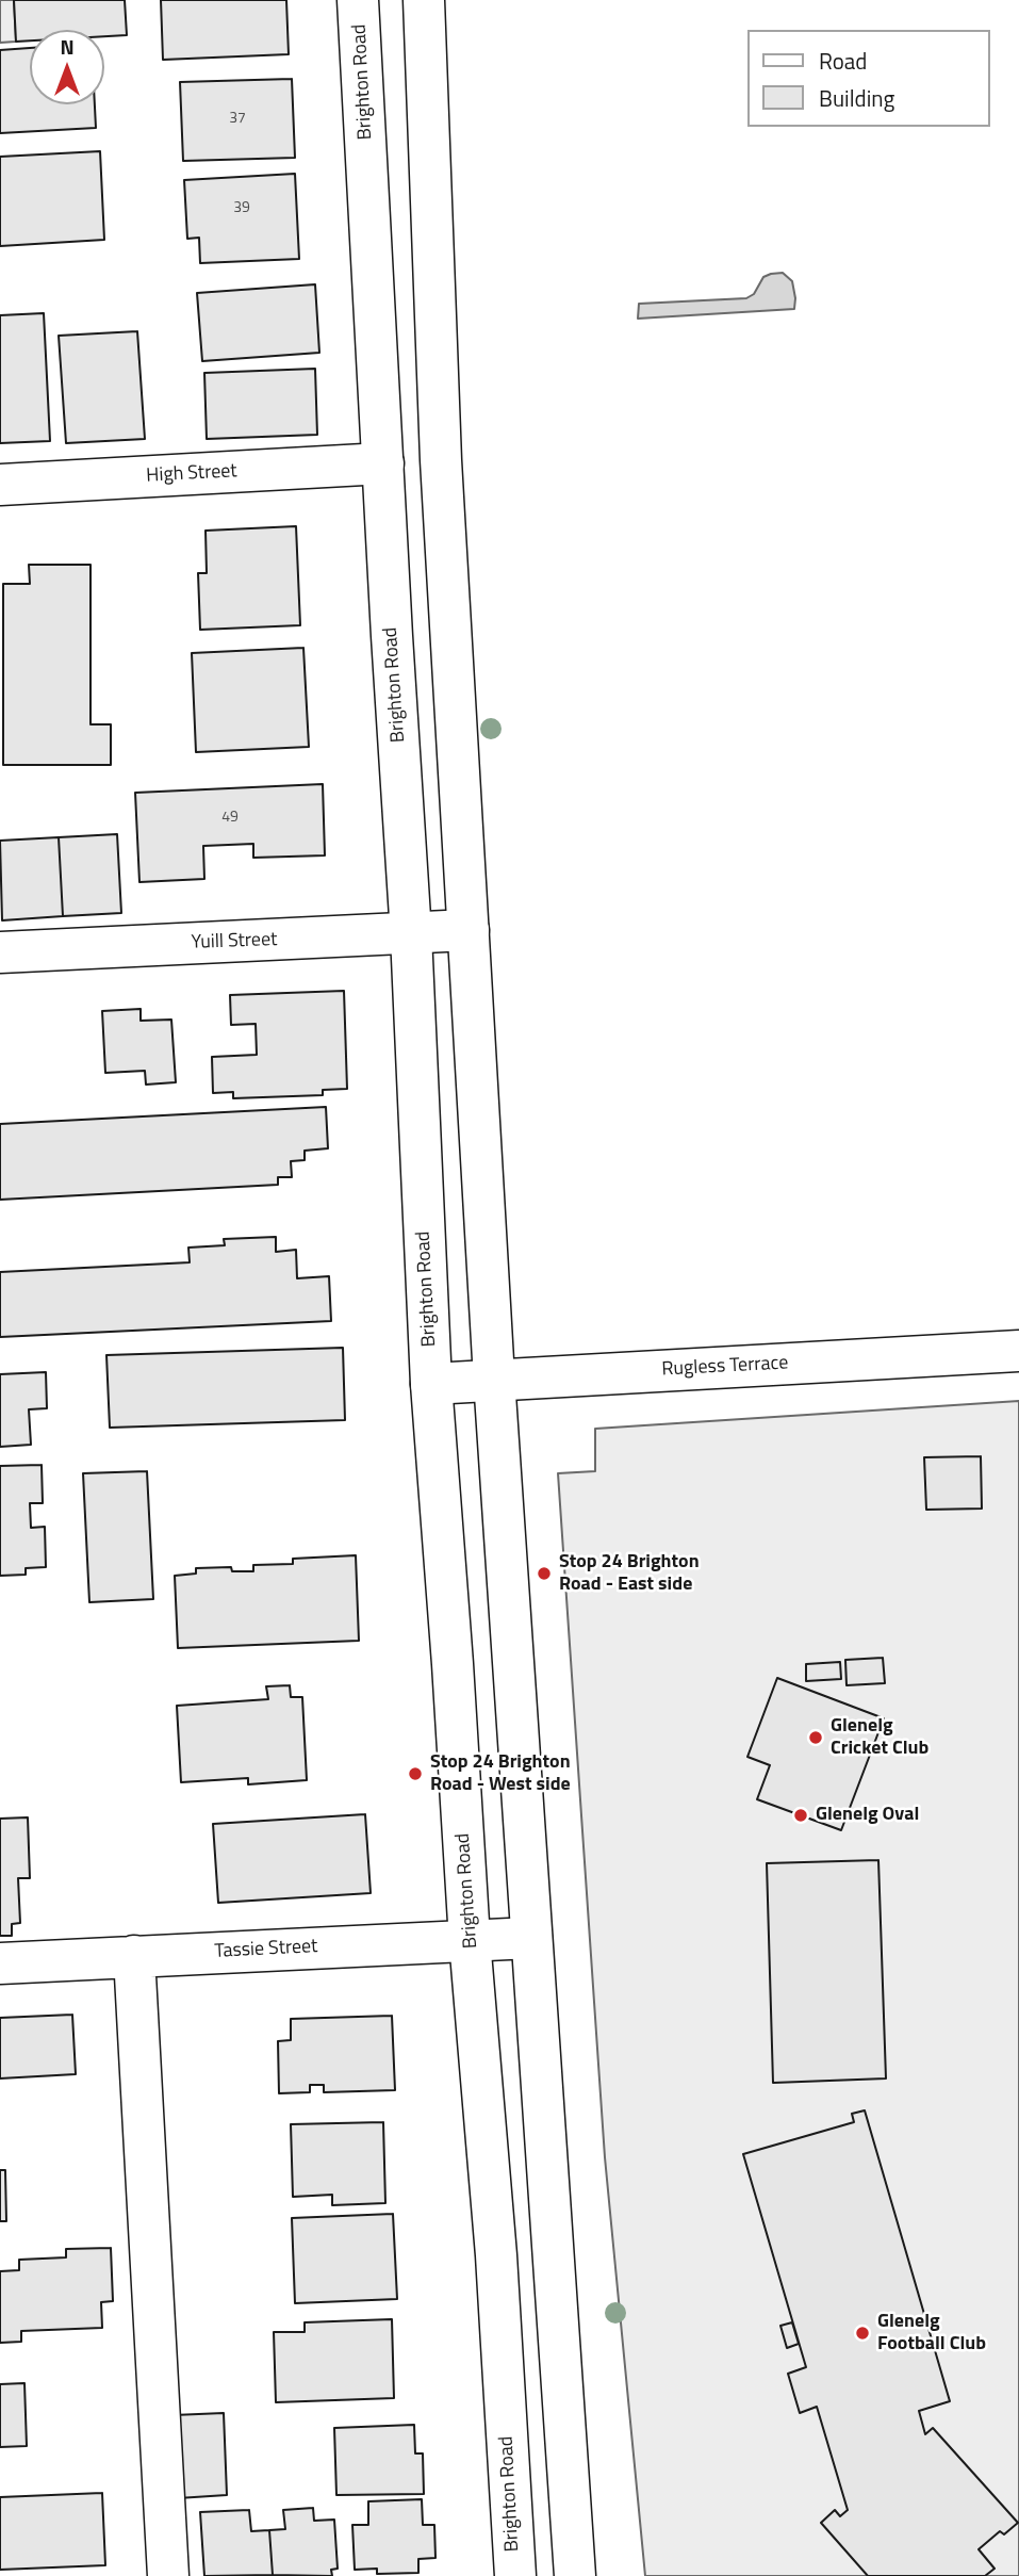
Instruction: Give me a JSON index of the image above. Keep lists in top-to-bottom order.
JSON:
{
  "streets": {
    "main road": [
      "Brighton Road",
      "High Street",
      "Yuill Street",
      "Rugless Terrace",
      "Tassie Street"
    ]
  },
  "crossings": [
    ["Brighton Road", "High Street"],
    ["Brighton Road", "Yuill Street"],
    ["Brighton Road", "Rugless Terrace"],
    ["Brighton Road", "Tassie Street"]
  ],
  "places": [
    "Stop 24 Brighton Road - East side",
    "Glenelg Cricket Club",
    "Stop 24 Brighton Road - West side",
    "Glenelg Oval",
    "Glenelg Football Club"
  ],
  "house_numbers": ["37", "39", "49"],
  "legend": ["Road", "Building"],
  "north": "top"
}
